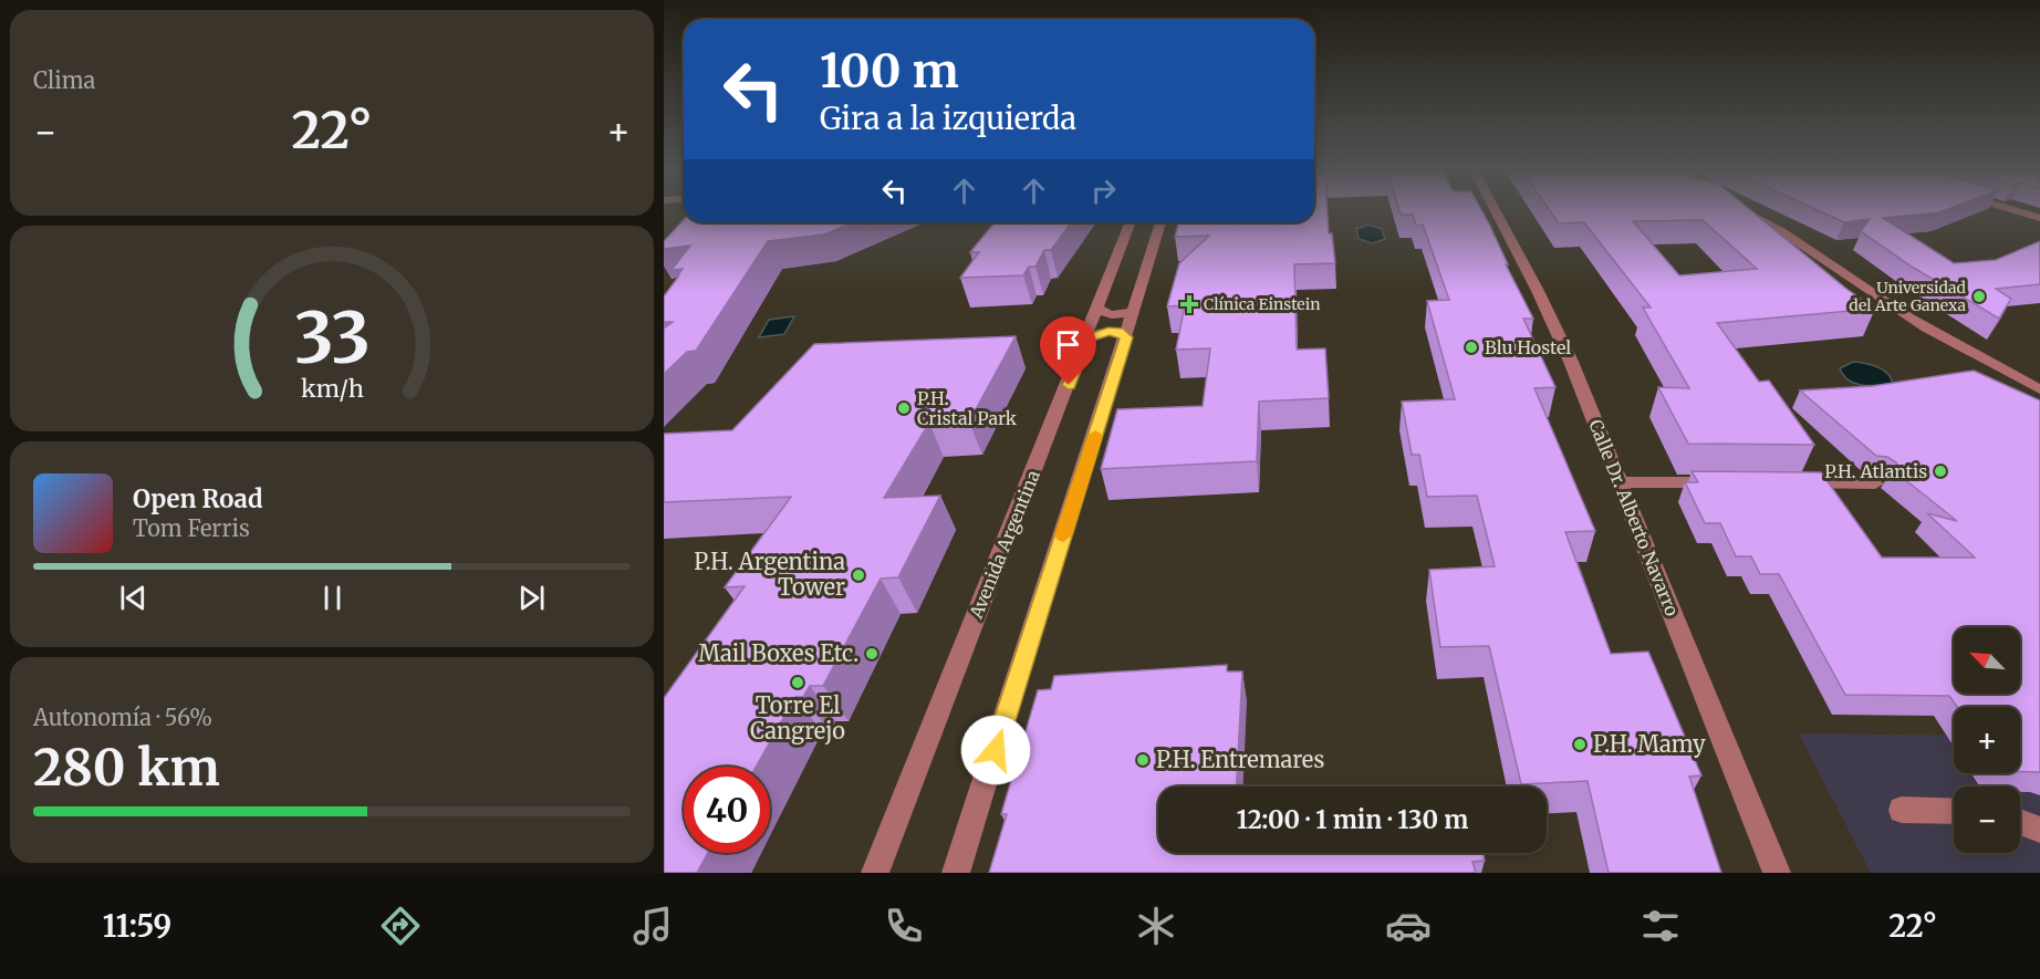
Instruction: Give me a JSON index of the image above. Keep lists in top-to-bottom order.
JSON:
{
  "streets": {
    "street": ["Calle Dr. Alberto Navarro", "Avenida Argentina"]
  },
  "places": {
    "other": [
      "Universidad del Arte Ganexa",
      "Blu Hostel",
      "P.H. Cristal Park",
      "P.H. Atlantis",
      "P.H. Argentina Tower",
      "Mail Boxes Etc.",
      "Torre El Cangrejo",
      "P.H. Mamy",
      "P.H. Entremares"
    ],
    "health": ["Clínica Einstein"]
  },
  "north": "top left",
  "page": {
    "tile": [
      "Clima",
      ["Autonomía · 56%", "280 km"]
    ],
    "turn": ["100 m", "Gira a la izquierda"],
    "heat": ["−", "22°", "+"],
    "song": ["Open Road", "Tom Ferris"],
    "map_buttons": ["+", "−"],
    "limit": "40",
    "trip": "12:00 · 1 min · 130 m",
    "tabs": ["11:59", "22°"],
    "gauge": ["33", "km/h"]
  }
}
